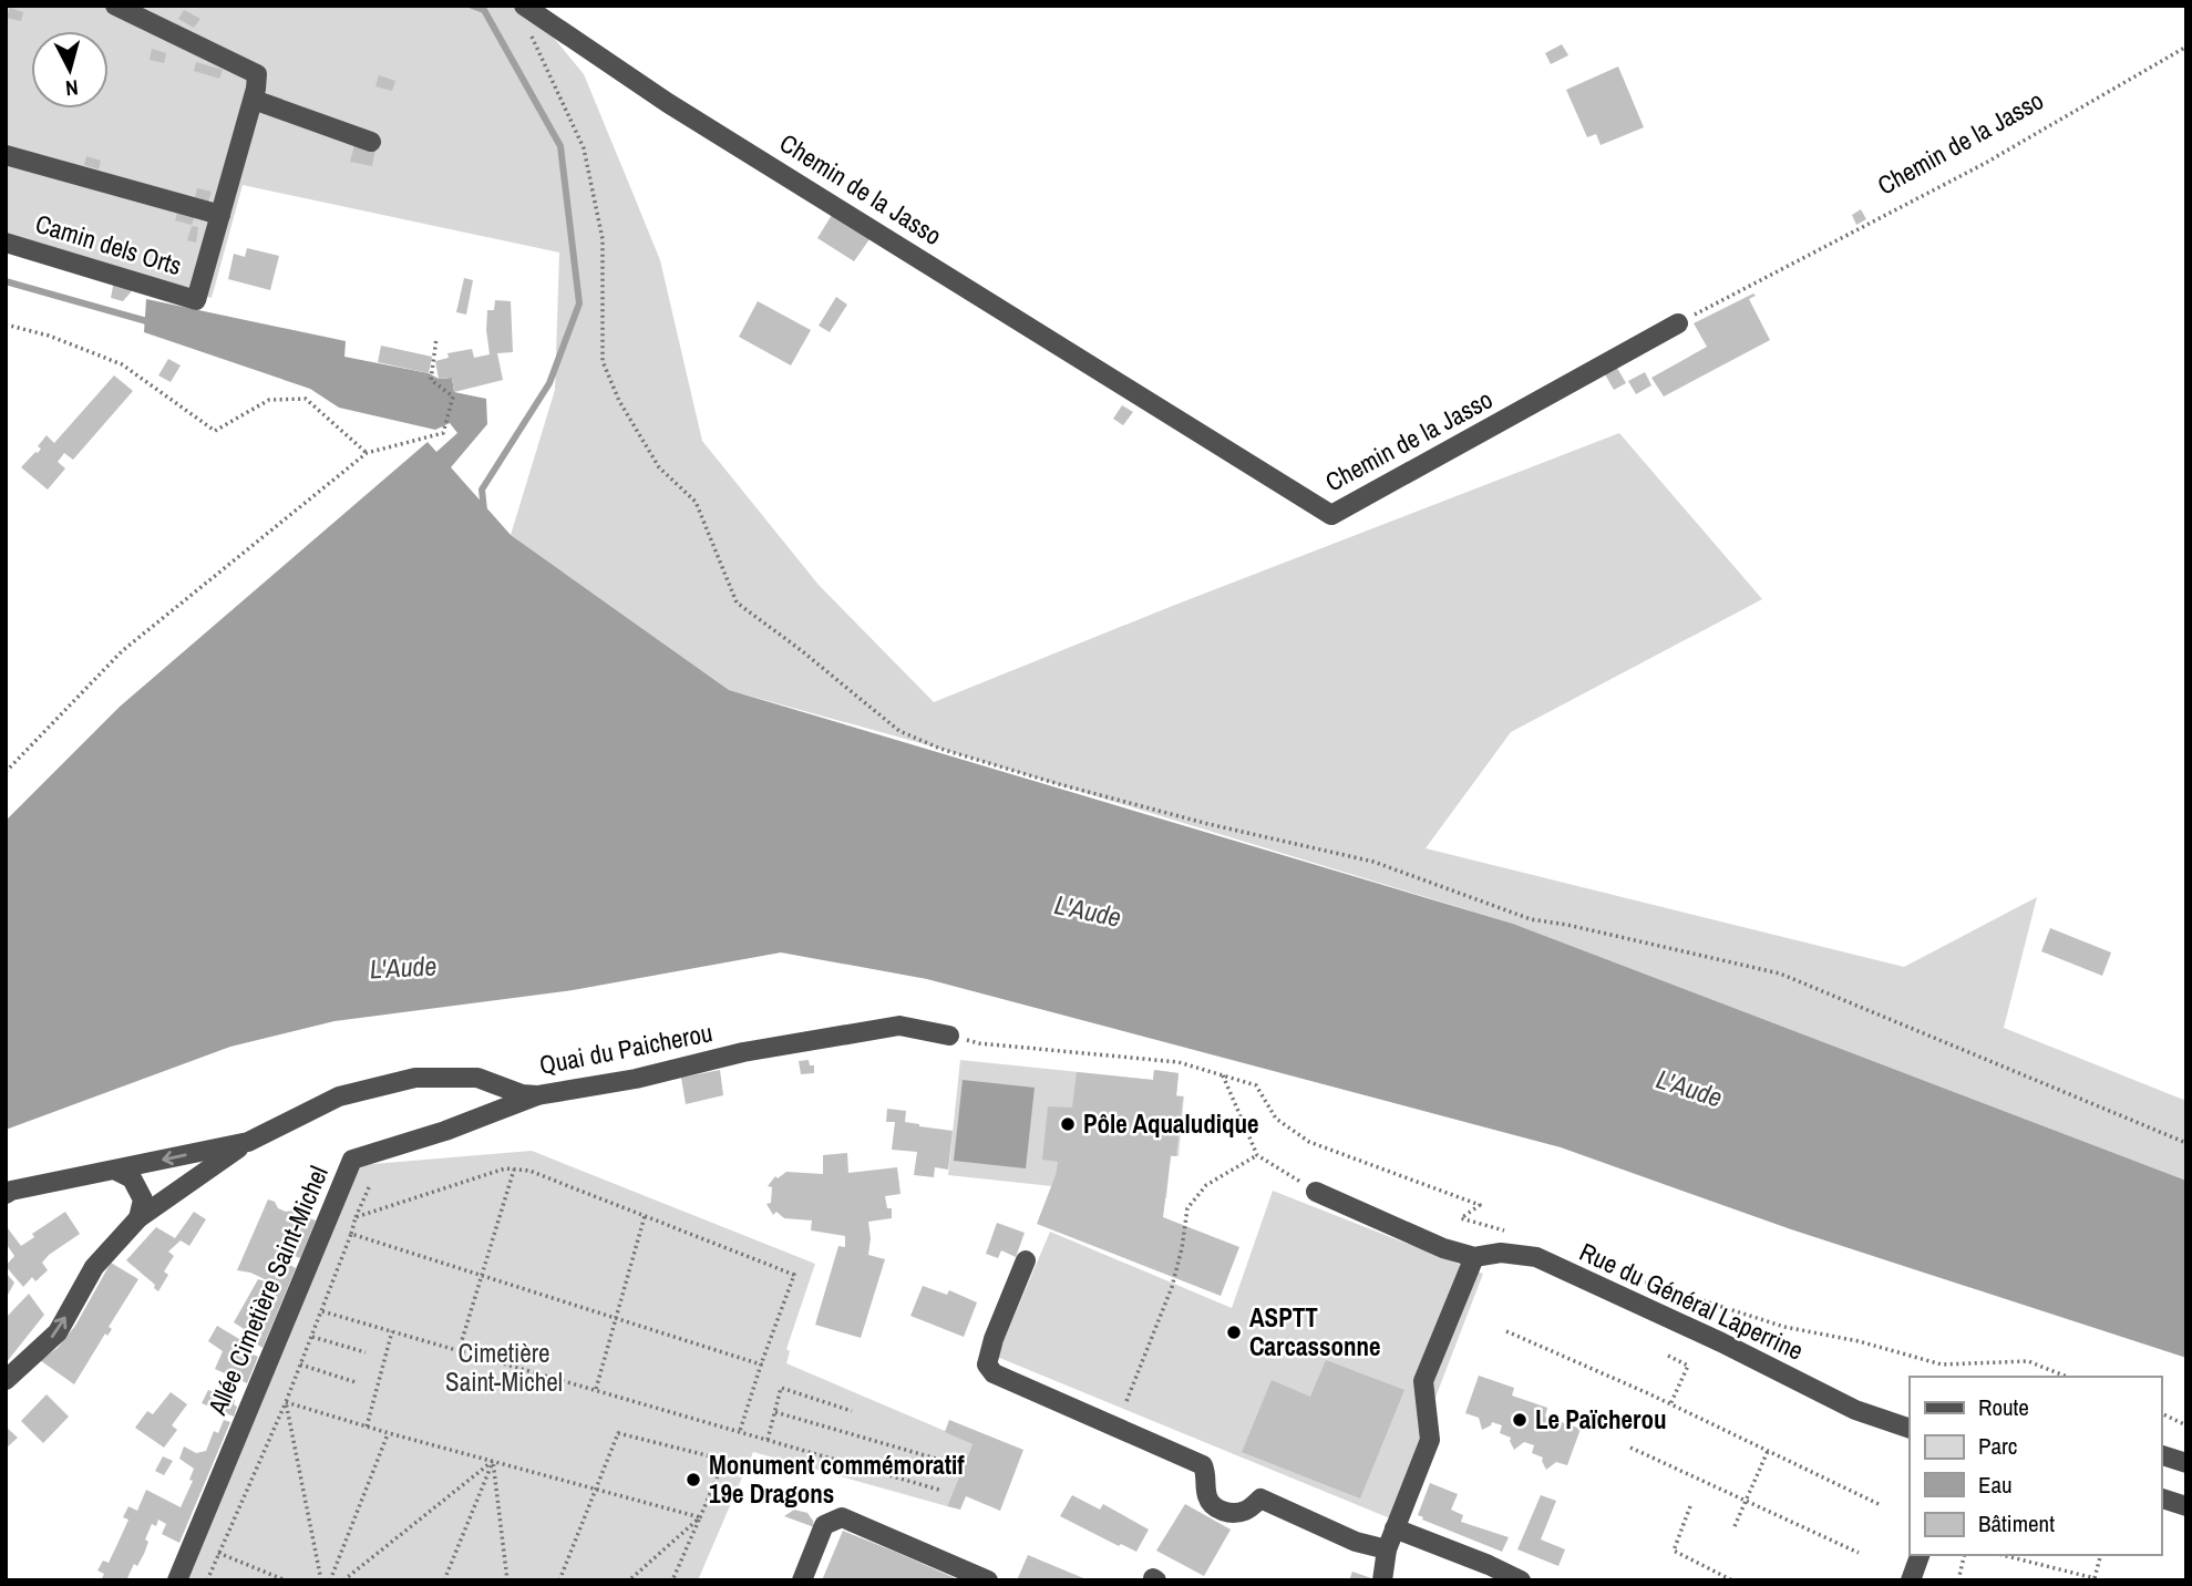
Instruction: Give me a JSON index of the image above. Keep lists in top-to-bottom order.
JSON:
{
  "streets": {
    "street": [
      "Chemin de la Jasso",
      "Camin dels Orts",
      "Quai du Paicherou",
      "Allée Cimetière Saint-Michel",
      "Rue du Général Laperrine"
    ]
  },
  "crossings": [
    ["Quai du Paicherou", "Allée Cimetière Saint-Michel"]
  ],
  "water": ["L'Aude"],
  "parks": ["Cimetière Saint-Michel"],
  "places": [
    "Pôle Aqualudique",
    "ASPTT Carcassonne",
    "Le Païcherou",
    "Monument commémoratif 19e Dragons"
  ],
  "legend": [
    "Route",
    "Parc",
    "Eau",
    "Bâtiment"
  ],
  "north": "bottom"
}
